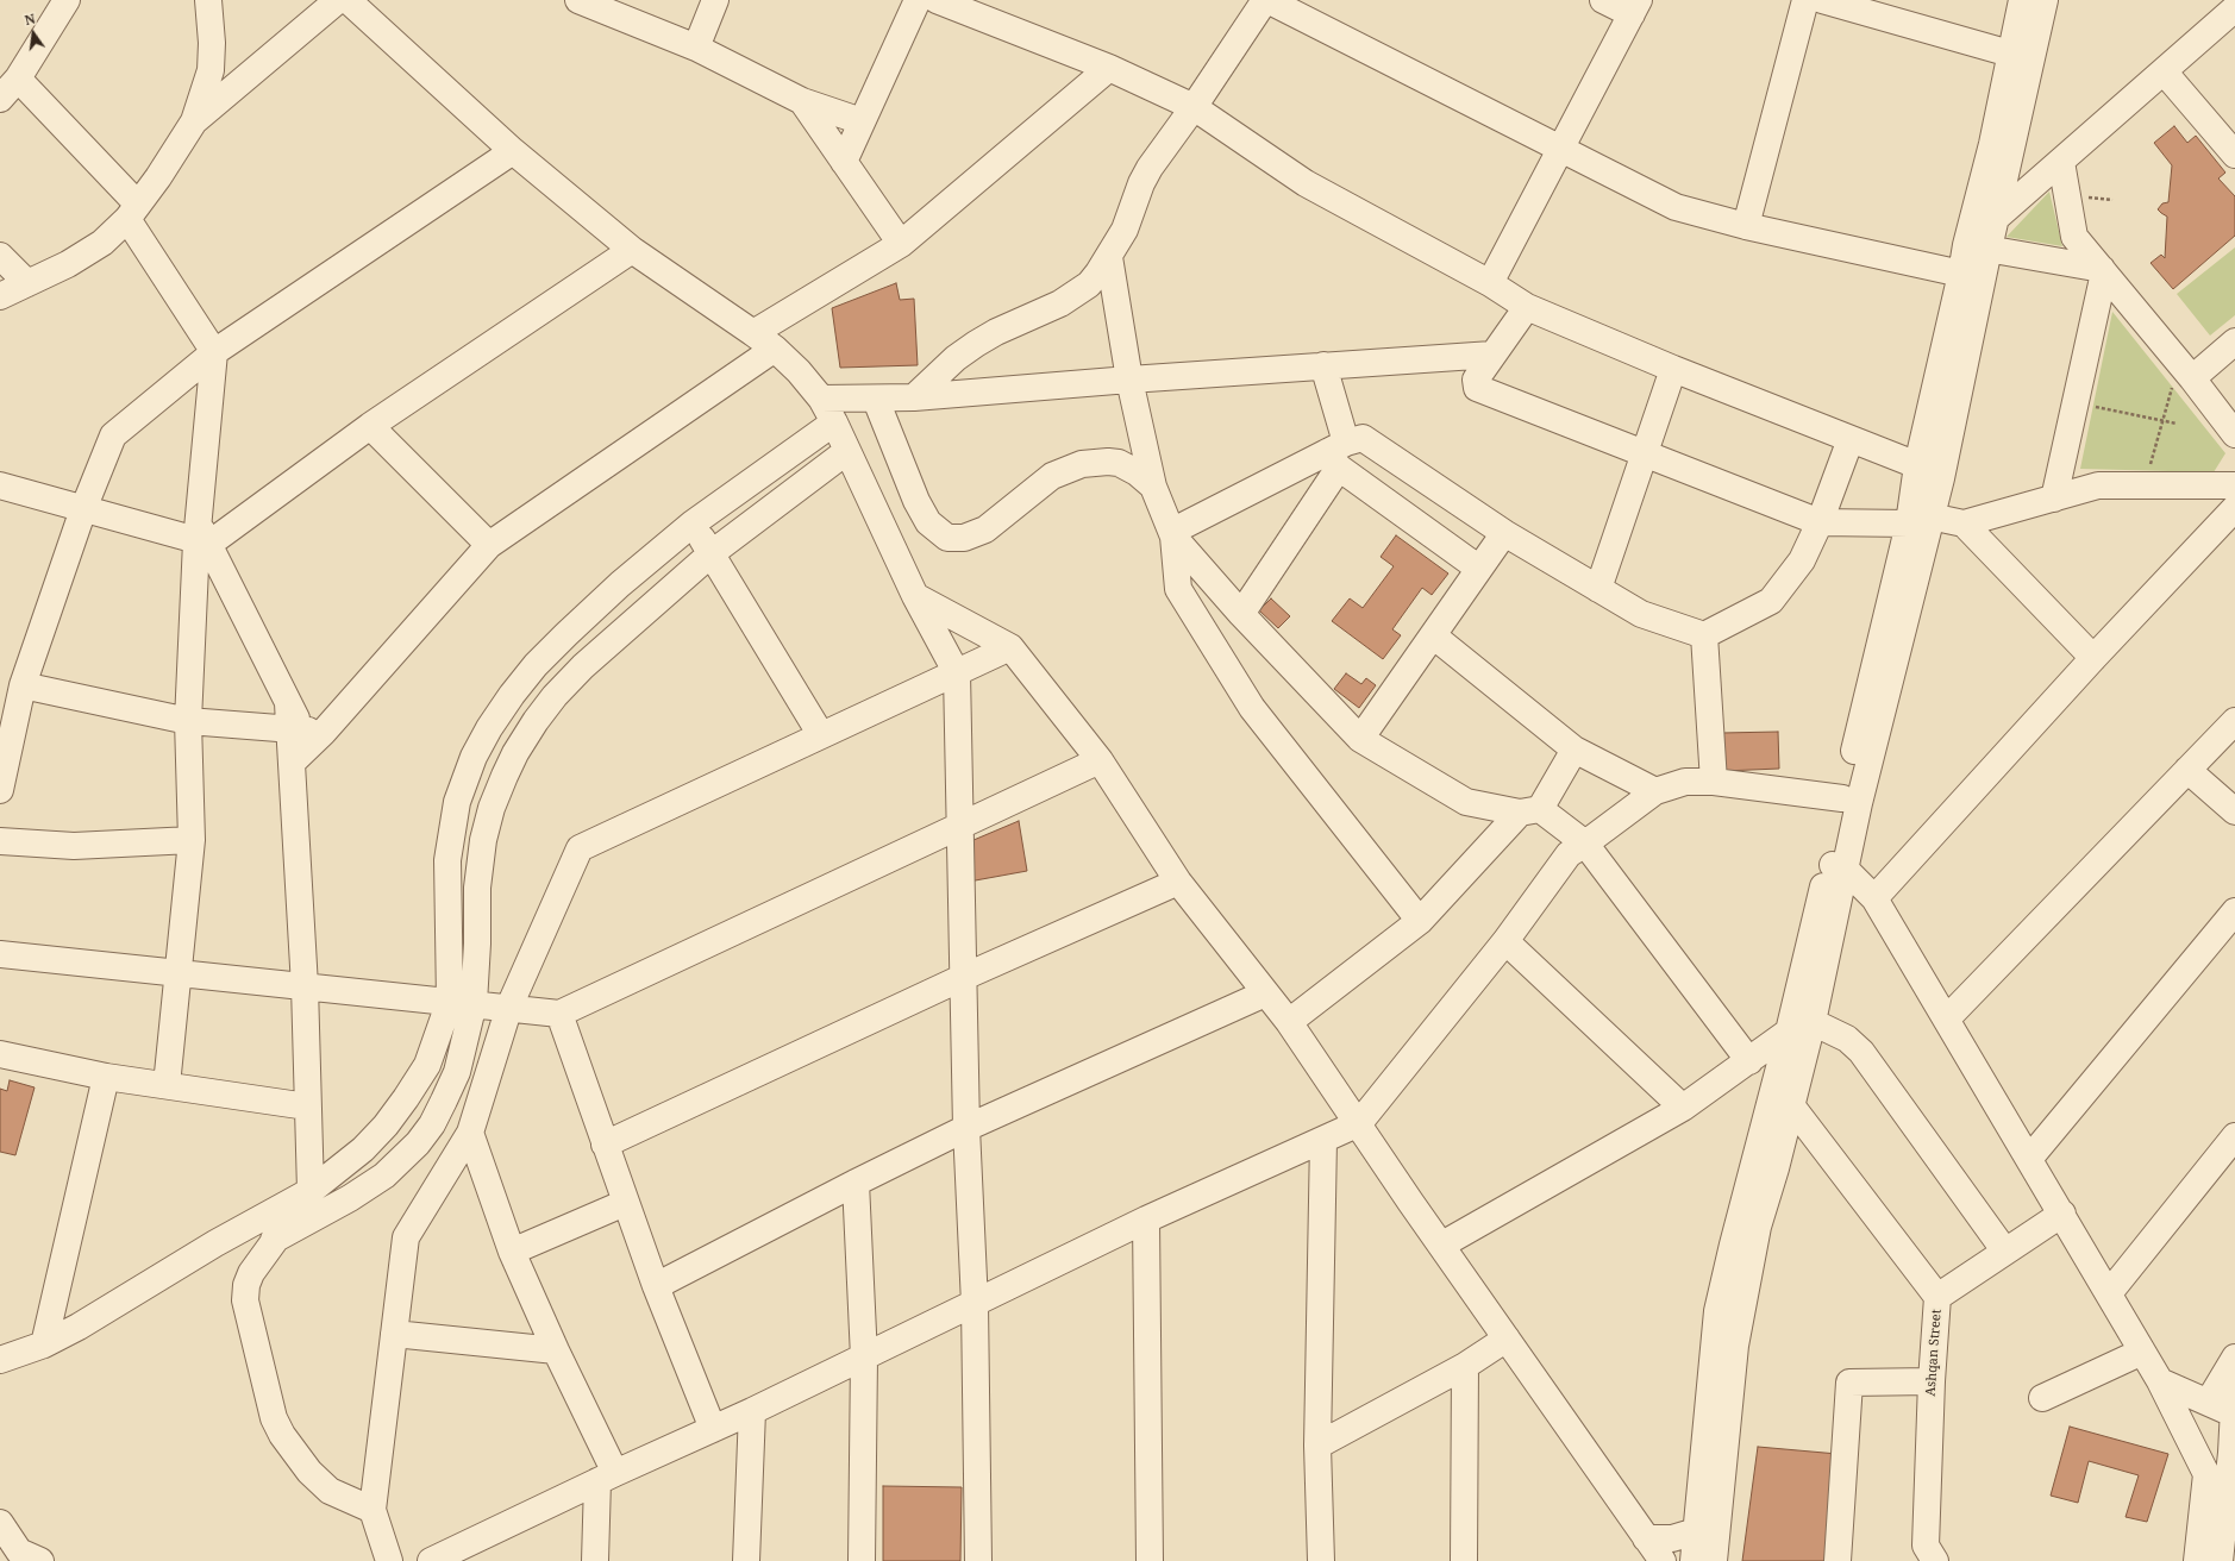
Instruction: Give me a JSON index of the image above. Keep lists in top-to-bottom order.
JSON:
{
  "streets": {
    "street": ["Ashqan Street"]
  },
  "north": "top"
}
